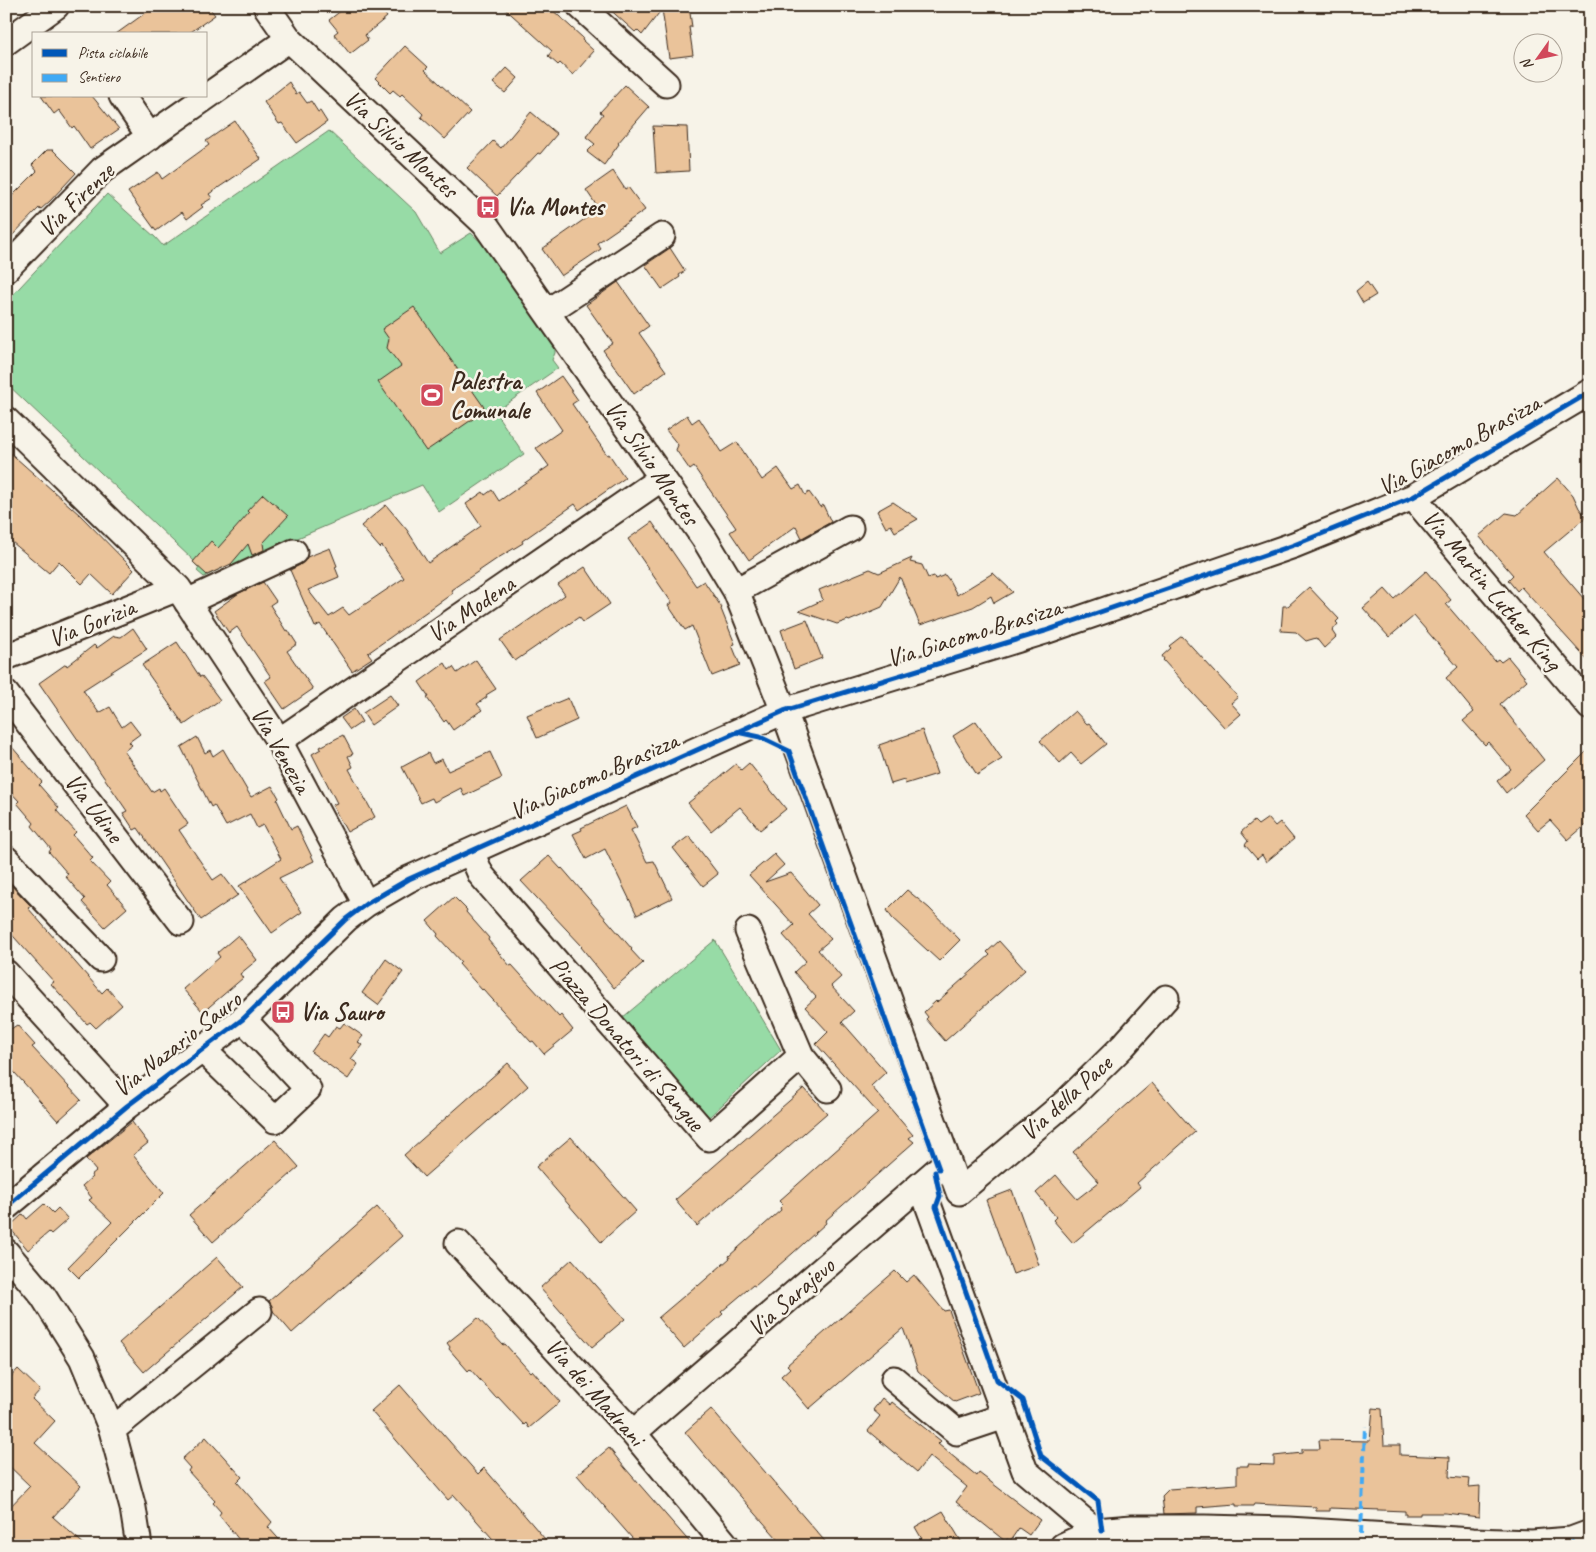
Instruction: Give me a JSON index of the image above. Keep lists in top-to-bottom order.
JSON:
{
  "streets": {
    "street": [
      "Via Silvio Montes",
      "Via Firenze",
      "Via Giacomo Brasizza",
      "Via Martin Luther King",
      "Via Modena",
      "Via Gorizia",
      "Via Venezia",
      "Via Udine",
      "Via Nazario Sauro",
      "Piazza Donatori di Sangue",
      "Via della Pace",
      "Via Sarajevo",
      "Via dei Madrani"
    ]
  },
  "crossings": [
    ["Via Silvio Montes", "Via Firenze"],
    ["Via Silvio Montes", "Via Giacomo Brasizza"],
    ["Via Silvio Montes", "Via Modena"],
    ["Via Silvio Montes", "Via della Pace"],
    ["Via Silvio Montes", "Via Sarajevo"],
    ["Via Giacomo Brasizza", "Via Martin Luther King"],
    ["Via Giacomo Brasizza", "Via Venezia"],
    ["Via Giacomo Brasizza", "Via Nazario Sauro"],
    ["Via Giacomo Brasizza", "Piazza Donatori di Sangue"],
    ["Via Modena", "Via Venezia"],
    ["Via Gorizia", "Via Venezia"],
    ["Via Venezia", "Via Nazario Sauro"],
    ["Via Sarajevo", "Via dei Madrani"]
  ],
  "places": {
    "bus stop": ["Via Montes", "Via Sauro"],
    "sports": ["Palestra Comunale"]
  },
  "legend": ["Pista ciclabile", "Sentiero"],
  "north": "bottom left"
}
